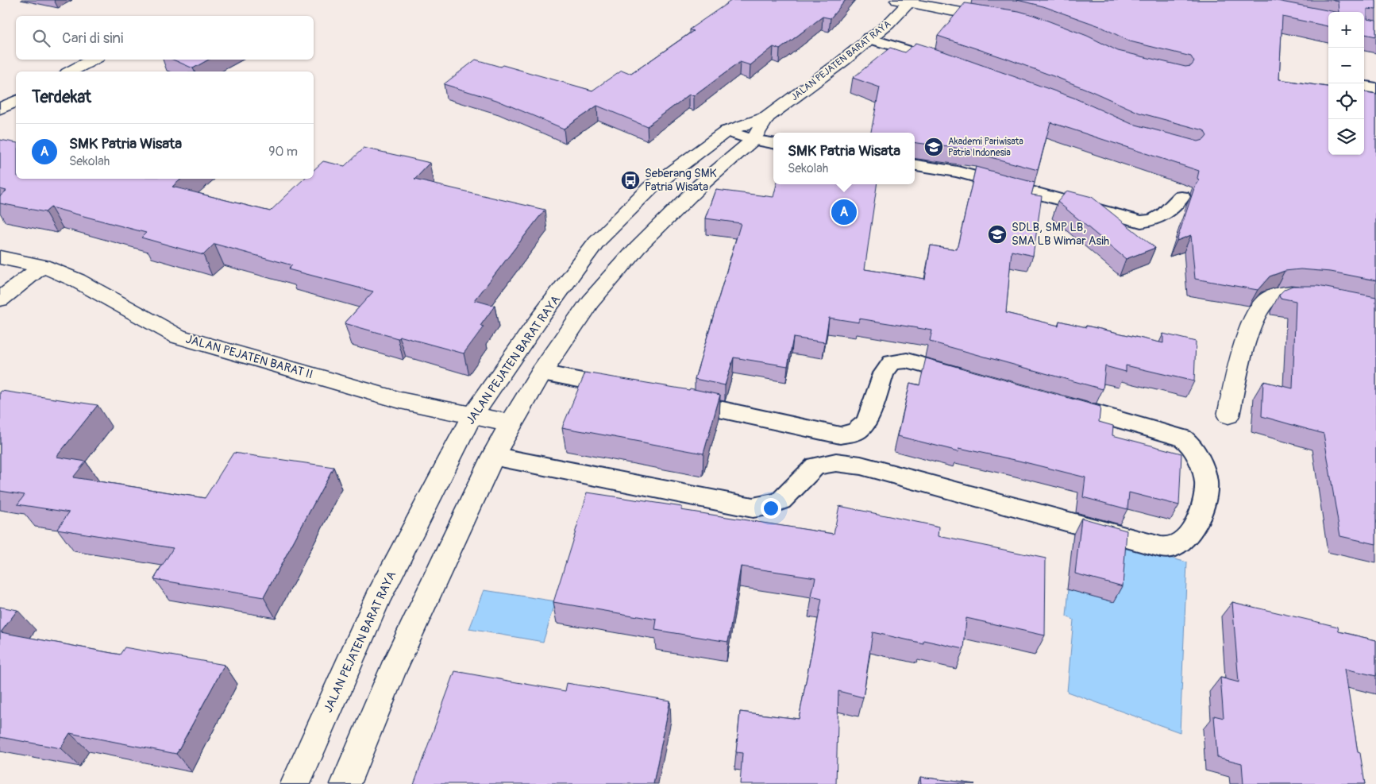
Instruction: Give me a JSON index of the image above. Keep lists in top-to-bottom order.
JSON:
{
  "streets": {
    "street": ["JALAN PEJATEN BARAT RAYA", "JALAN PEJATEN BARAT II"]
  },
  "crossings": [
    ["JALAN PEJATEN BARAT RAYA", "JALAN PEJATEN BARAT II"]
  ],
  "places": {
    "school or university": ["Akademi Pariwisata Patria Indonesia", "SDLB, SMP LB, SMA LB Wimar Asih"],
    "bus stop": ["Seberang SMK Patria Wisata"]
  },
  "page": {
    "map_buttons": ["+", "−"],
    "search": "Cari di sini",
    "heading": "Terdekat",
    "list": [
      {
        "mark": "A",
        "name": "SMK Patria Wisata",
        "note": "Sekolah",
        "value": "90 m"
      }
    ],
    "popup": ["SMK Patria Wisata", "Sekolah"],
    "pins": "A"
  }
}
